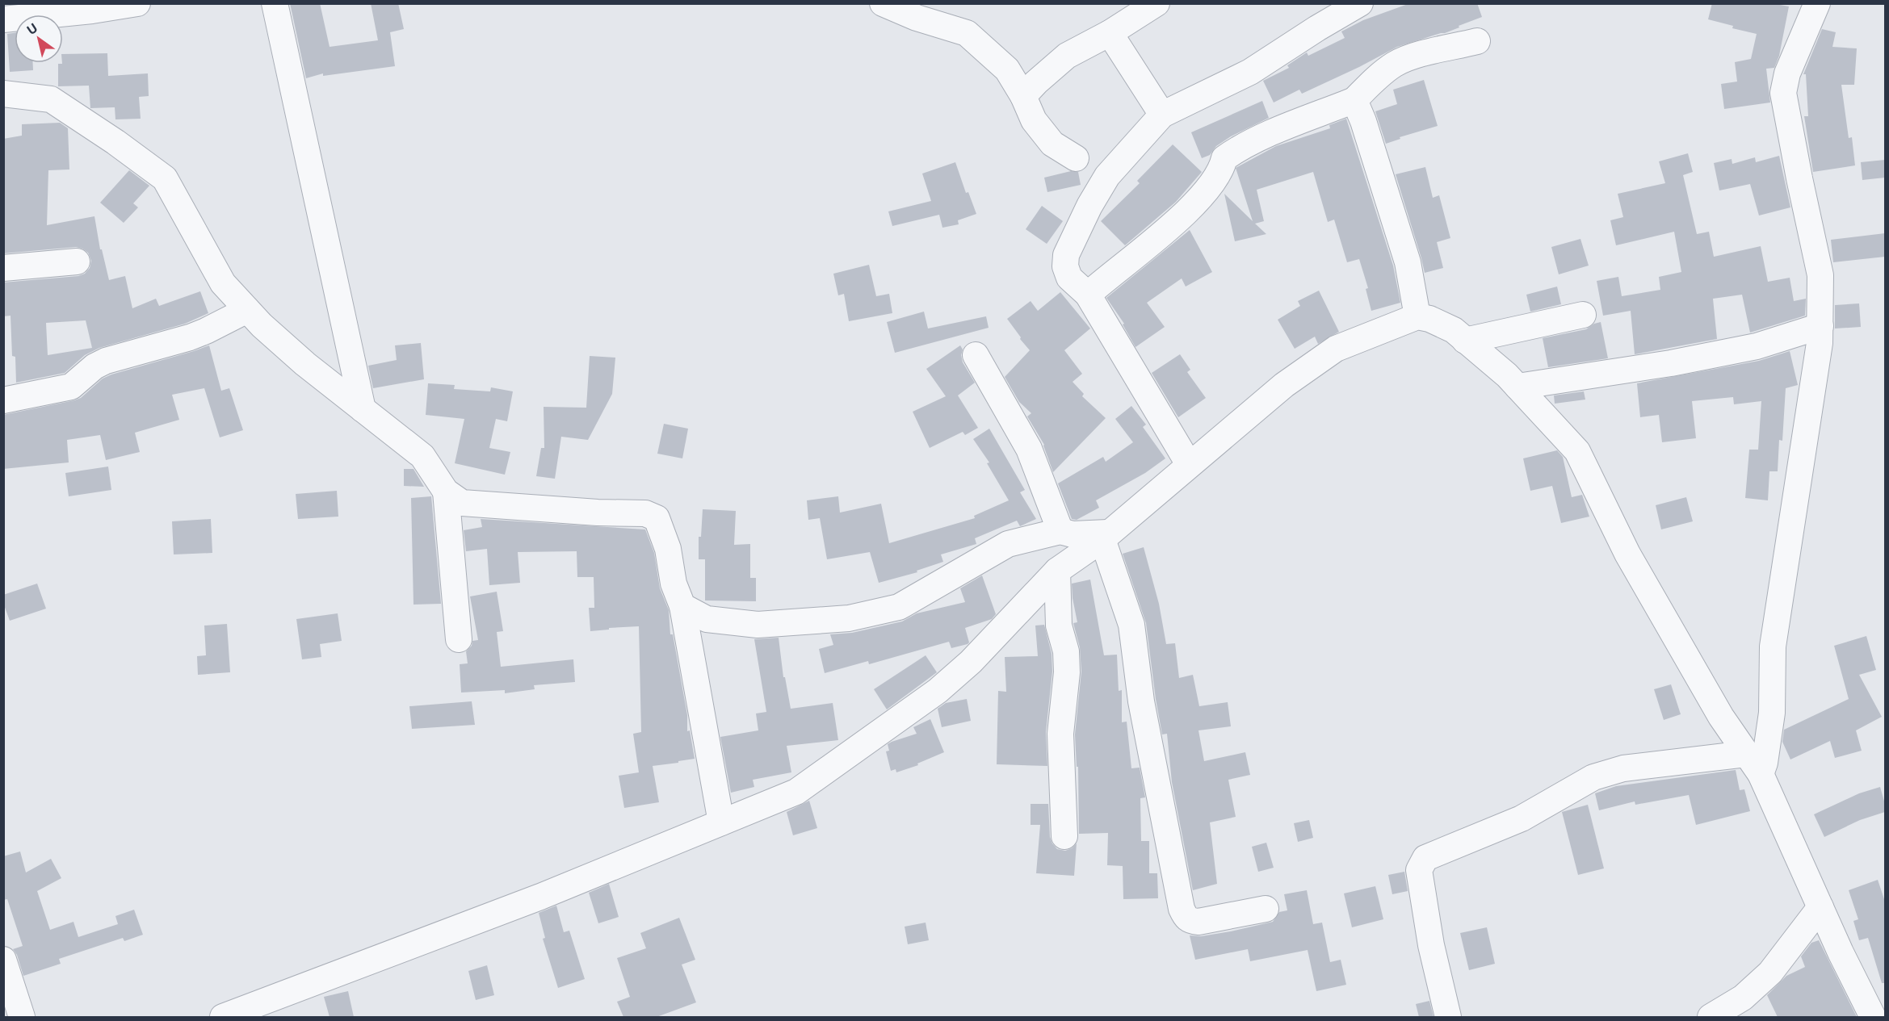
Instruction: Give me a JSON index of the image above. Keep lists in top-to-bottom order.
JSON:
{
  "north": "top left"
}
